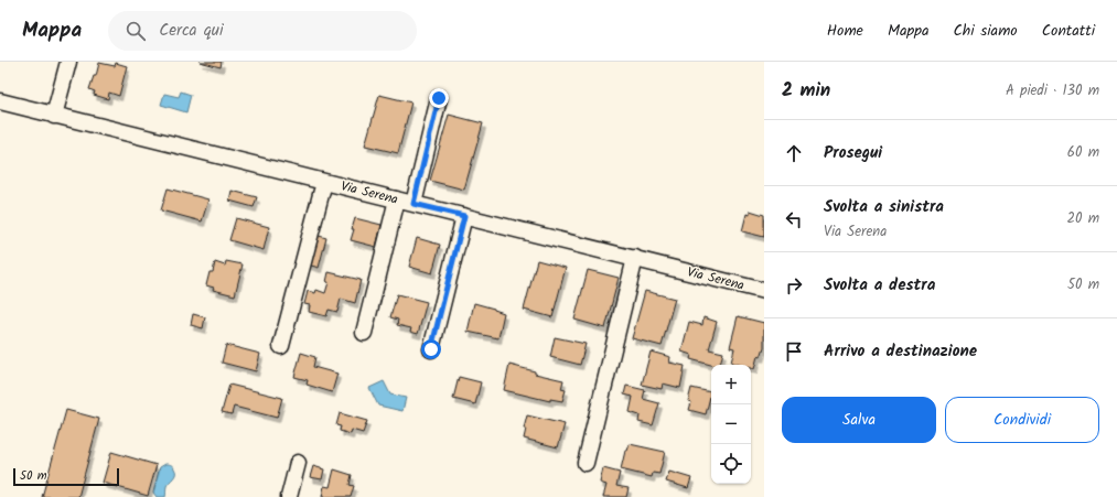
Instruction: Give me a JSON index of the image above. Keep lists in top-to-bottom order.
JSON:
{
  "streets": {
    "street": ["Via Serena"]
  },
  "scale_bar": "50 m",
  "page": {
    "header": "Mappa",
    "search": "Cerca qui",
    "nav": [
      "Home",
      "Mappa",
      "Chi siamo",
      "Contatti"
    ],
    "heading": ["2 min", "A piedi · 130 m"],
    "list": [
      ["Prosegui", "60 m"],
      ["Svolta a sinistra", "Via Serena", "20 m"],
      ["Svolta a destra", "50 m"],
      "Arrivo a destinazione"
    ],
    "map_buttons": ["+", "−"],
    "buttons": ["Salva", "Condividi"],
    "scale": "50 m"
  }
}
